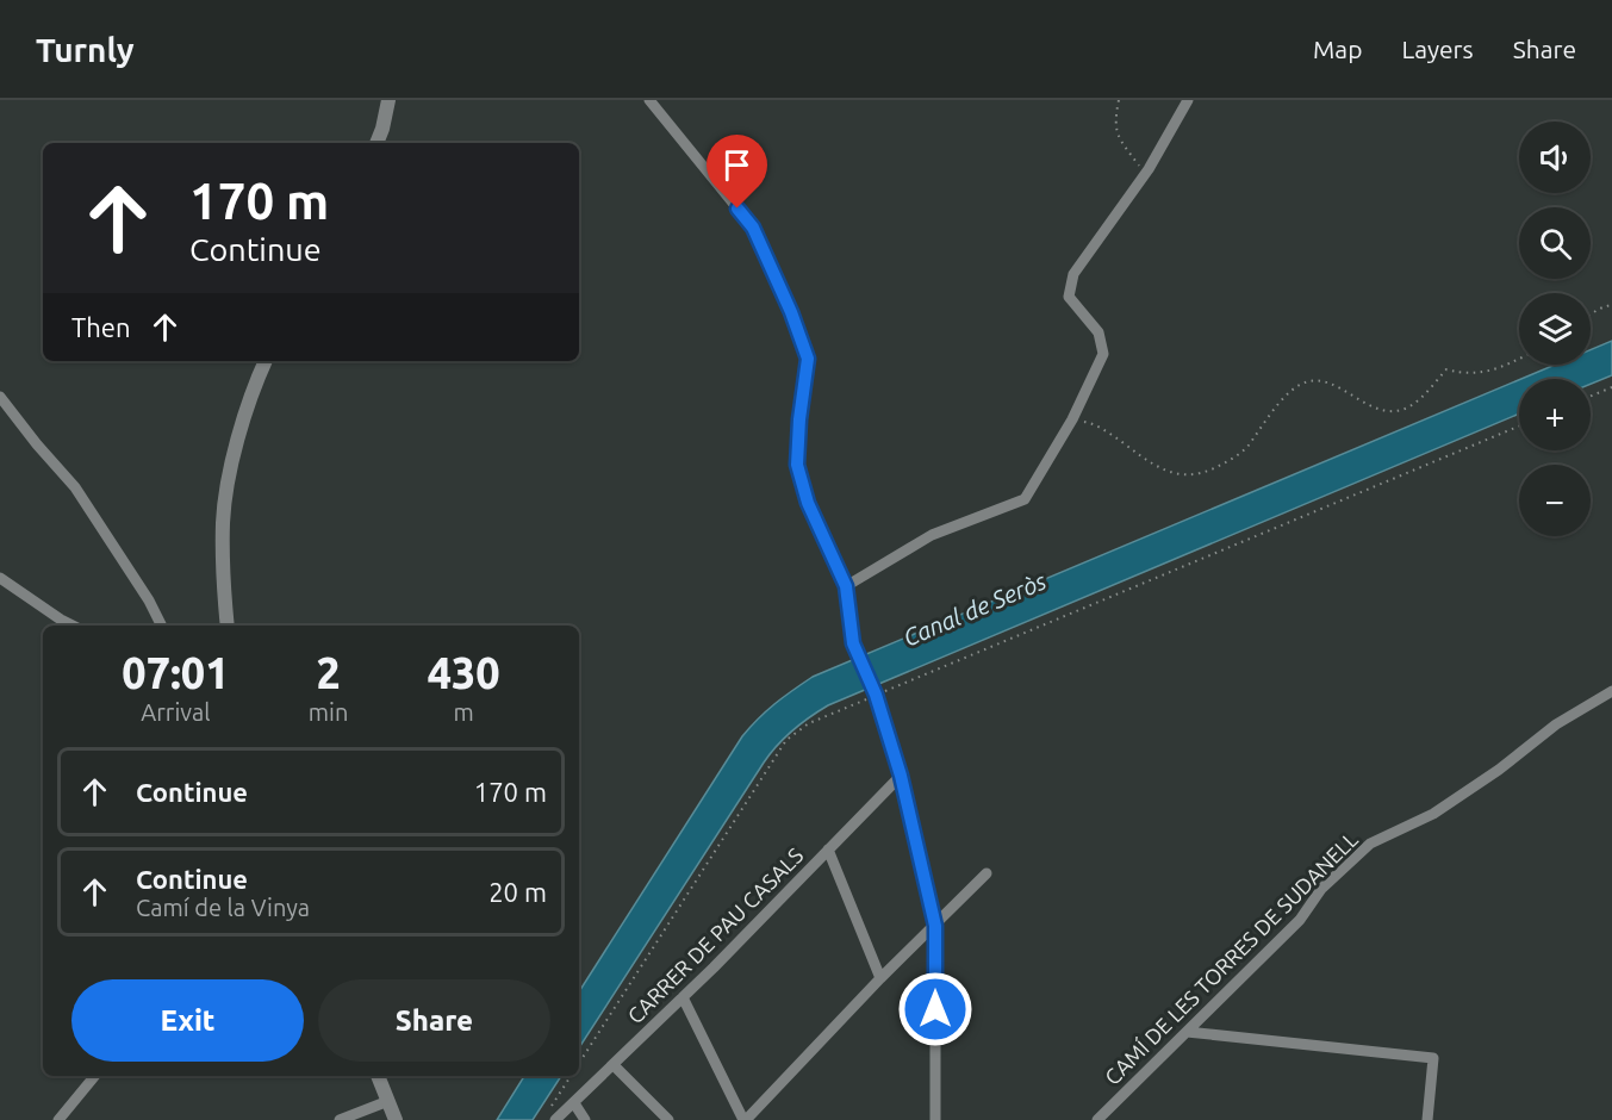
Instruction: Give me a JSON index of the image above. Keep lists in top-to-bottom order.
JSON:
{
  "streets": {
    "street": ["CARRER DE PAU CASALS", "CAMÍ DE LES TORRES DE SUDANELL"]
  },
  "water": ["Canal de Seròs"],
  "page": {
    "header": "Turnly",
    "nav": ["Map", "Layers", "Share"],
    "map_buttons": ["+", "−"],
    "turn": ["170 m", "Continue"],
    "then": "Then",
    "eta": [
      "07:01",
      "Arrival",
      "2",
      "min",
      "430",
      "m"
    ],
    "list": [
      {
        "name": "Continue",
        "value": "170 m"
      },
      {
        "name": "Continue",
        "note": "Camí de la Vinya",
        "value": "20 m"
      }
    ],
    "buttons": ["Exit", "Share"]
  }
}
